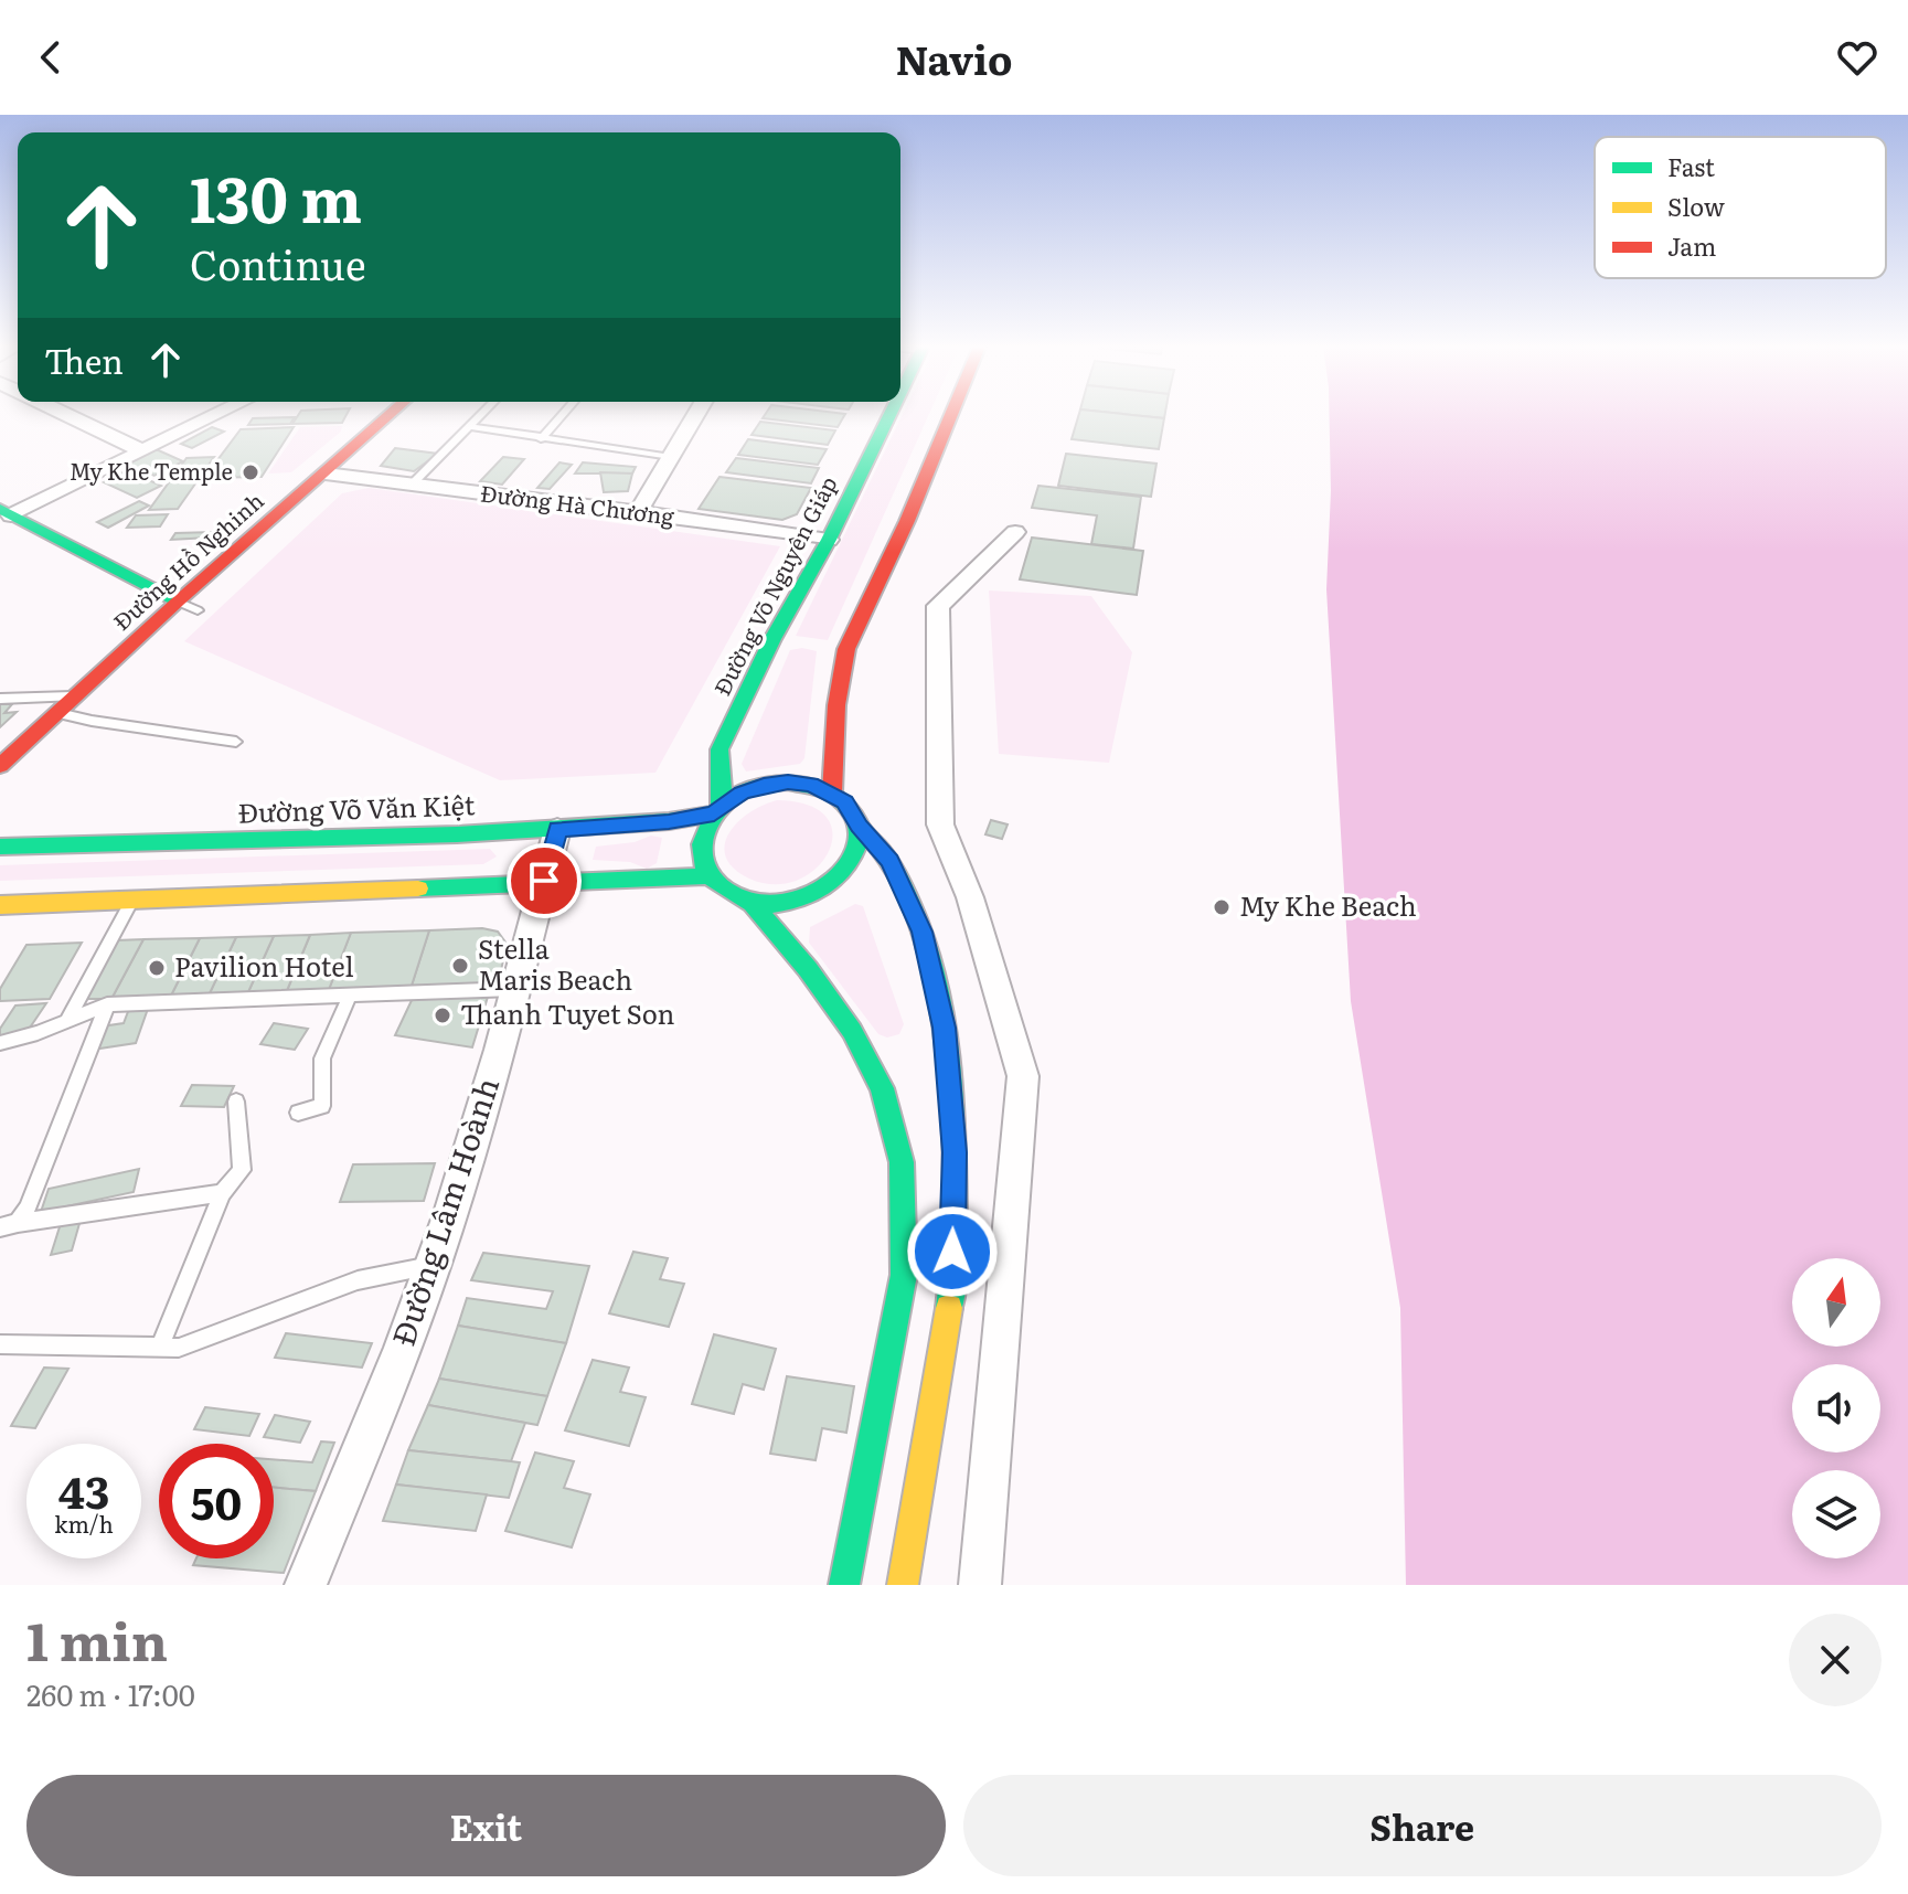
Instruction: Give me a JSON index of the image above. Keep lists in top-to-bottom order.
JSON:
{
  "streets": {
    "main road": ["Đường Hồ Nghinh", "Đường Võ Nguyên Giáp", "Đường Võ Văn Kiệt"],
    "street": ["Đường Hà Chương", "Đường Lâm Hoành"]
  },
  "crossings": [
    ["Đường Hà Chương", "Đường Hồ Nghinh"],
    ["Đường Hà Chương", "Đường Võ Nguyên Giáp"],
    ["Đường Võ Nguyên Giáp", "Đường Võ Văn Kiệt"],
    ["Đường Võ Văn Kiệt", "Đường Lâm Hoành"]
  ],
  "places": [
    "My Khe Temple",
    "My Khe Beach",
    "Stella Maris Beach",
    "Pavilion Hotel",
    "Thanh Tuyet Son"
  ],
  "legend": ["Fast", "Slow", "Jam"],
  "north": "top",
  "page": {
    "header": "Navio",
    "turn": ["130 m", "Continue"],
    "then": "Then",
    "speed": "43 km/h",
    "limit": "50",
    "heading": ["1 min", "260 m · 17:00"],
    "buttons": ["Exit", "Share"]
  }
}
